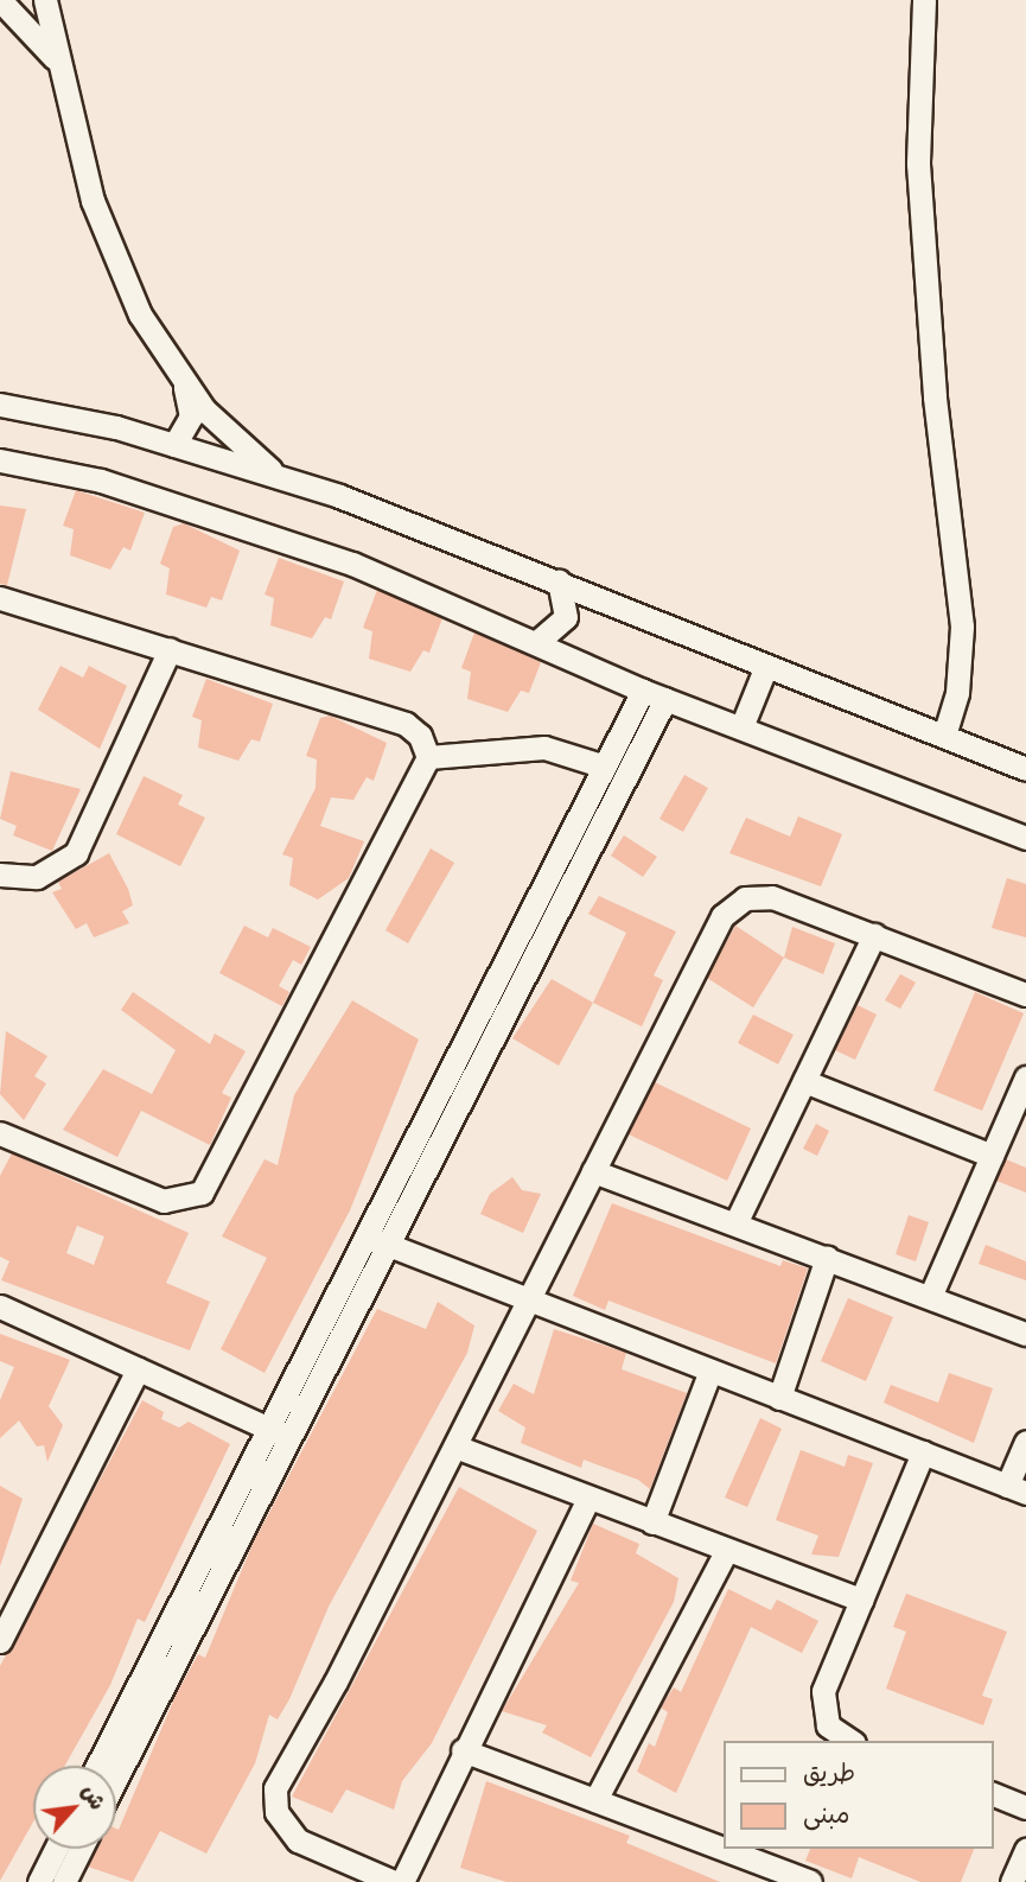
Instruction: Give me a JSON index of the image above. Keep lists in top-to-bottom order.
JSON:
{
  "legend": ["طريق", "مبنى"],
  "north": "top right"
}
